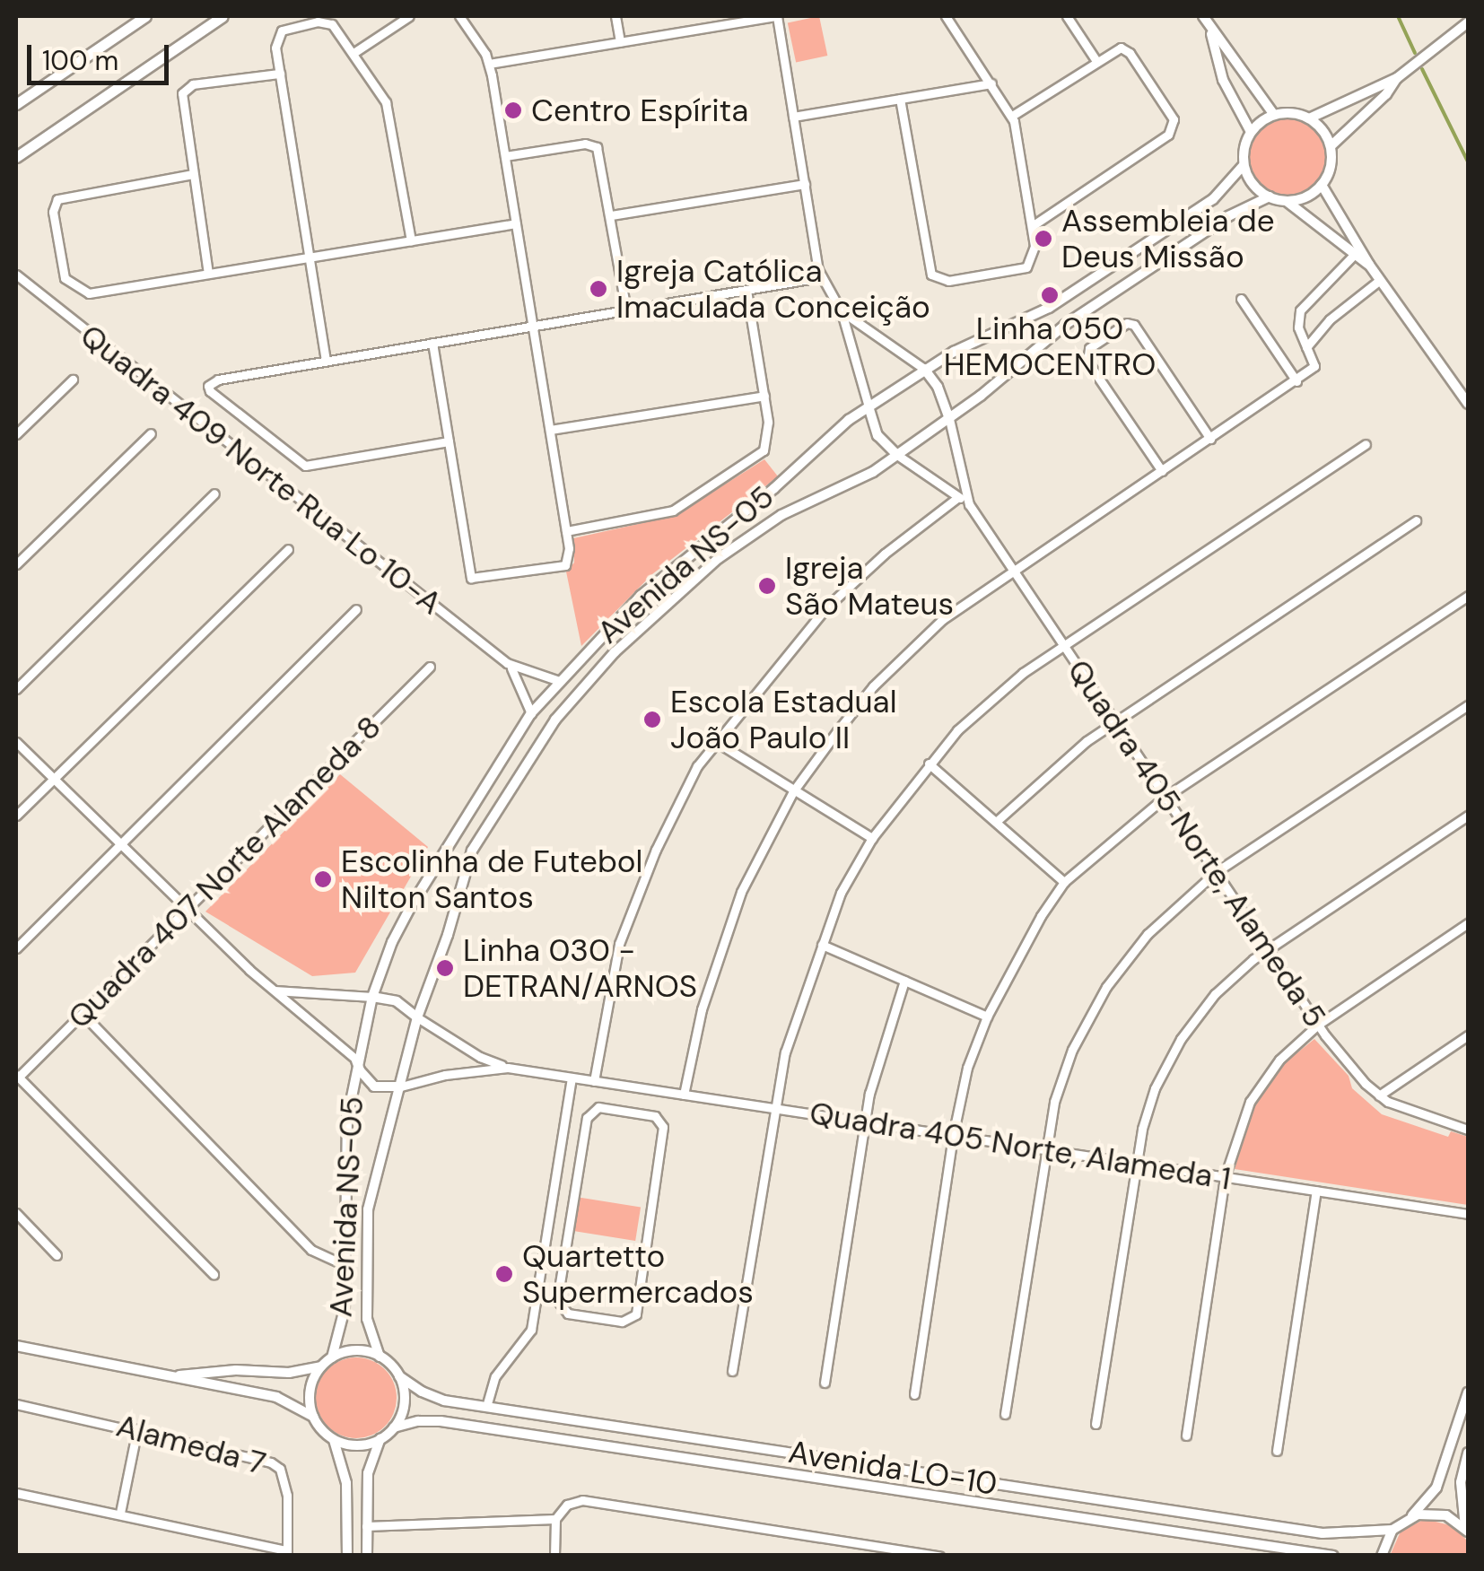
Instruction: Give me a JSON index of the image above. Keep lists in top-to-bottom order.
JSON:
{
  "streets": {
    "street": [
      "Quadra 409 Norte Rua Lo 10-A",
      "Avenida NS-05",
      "Quadra 405 Norte, Alameda 5",
      "Quadra 407 Norte Alameda 8",
      "Quadra 405 Norte, Alameda 1",
      "Alameda 7",
      "Avenida LO-10"
    ]
  },
  "crossings": [
    ["Quadra 409 Norte Rua Lo 10-A", "Avenida NS-05"],
    ["Avenida NS-05", "Avenida LO-10"]
  ],
  "places": [
    "Centro Espírita",
    "Assembleia de Deus Missão",
    "Igreja Católica Imaculada Conceição",
    "Linha 050 HEMOCENTRO",
    "Igreja São Mateus",
    "Escola Estadual João Paulo II",
    "Escolinha de Futebol Nilton Santos",
    "Linha 030 - DETRAN/ARNOS",
    "Quartetto Supermercados"
  ],
  "scale_bar": "100 m"
}
